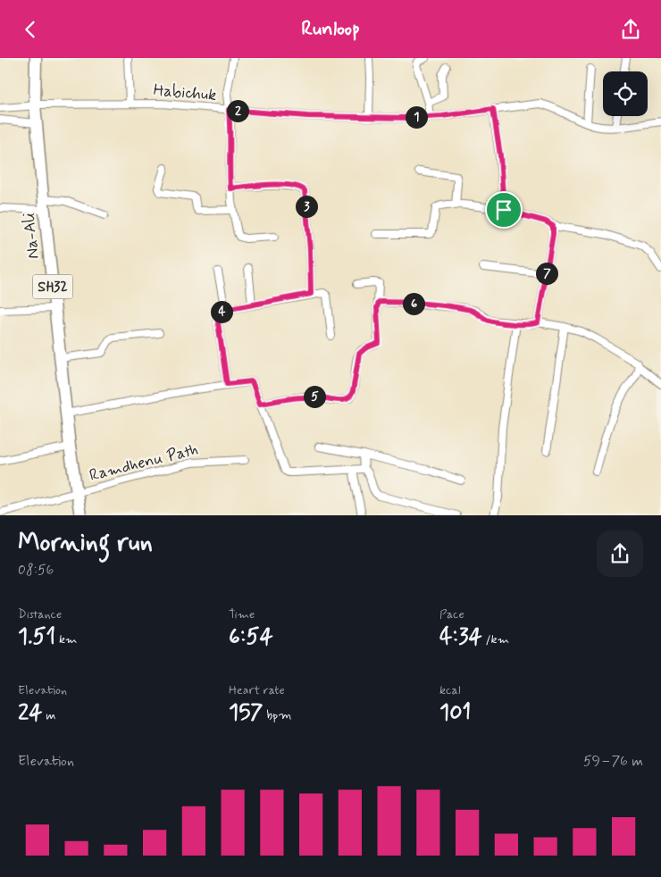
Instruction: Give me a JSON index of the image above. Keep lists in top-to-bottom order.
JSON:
{
  "streets": {
    "main road": ["Na-Ali", "SH32"],
    "street": ["Habichuk", "Ramdhenu Path"]
  },
  "crossings": [
    ["Habichuk", "Na-Ali"],
    ["Na-Ali", "Ramdhenu Path"]
  ],
  "page": {
    "header": "Runloop",
    "pins": [
      "2",
      "1",
      "3",
      "7",
      "6",
      "4",
      "5"
    ],
    "heading": ["Morning run", "08:56"],
    "stats": [
      ["Distance", "1.51 km"],
      ["Time", "6:54"],
      ["Pace", "4:34 /km"],
      ["Elevation", "24 m"],
      ["Heart rate", "157 bpm"],
      ["kcal", "101"]
    ],
    "chart": ["Elevation", "59–76 m"]
  }
}
